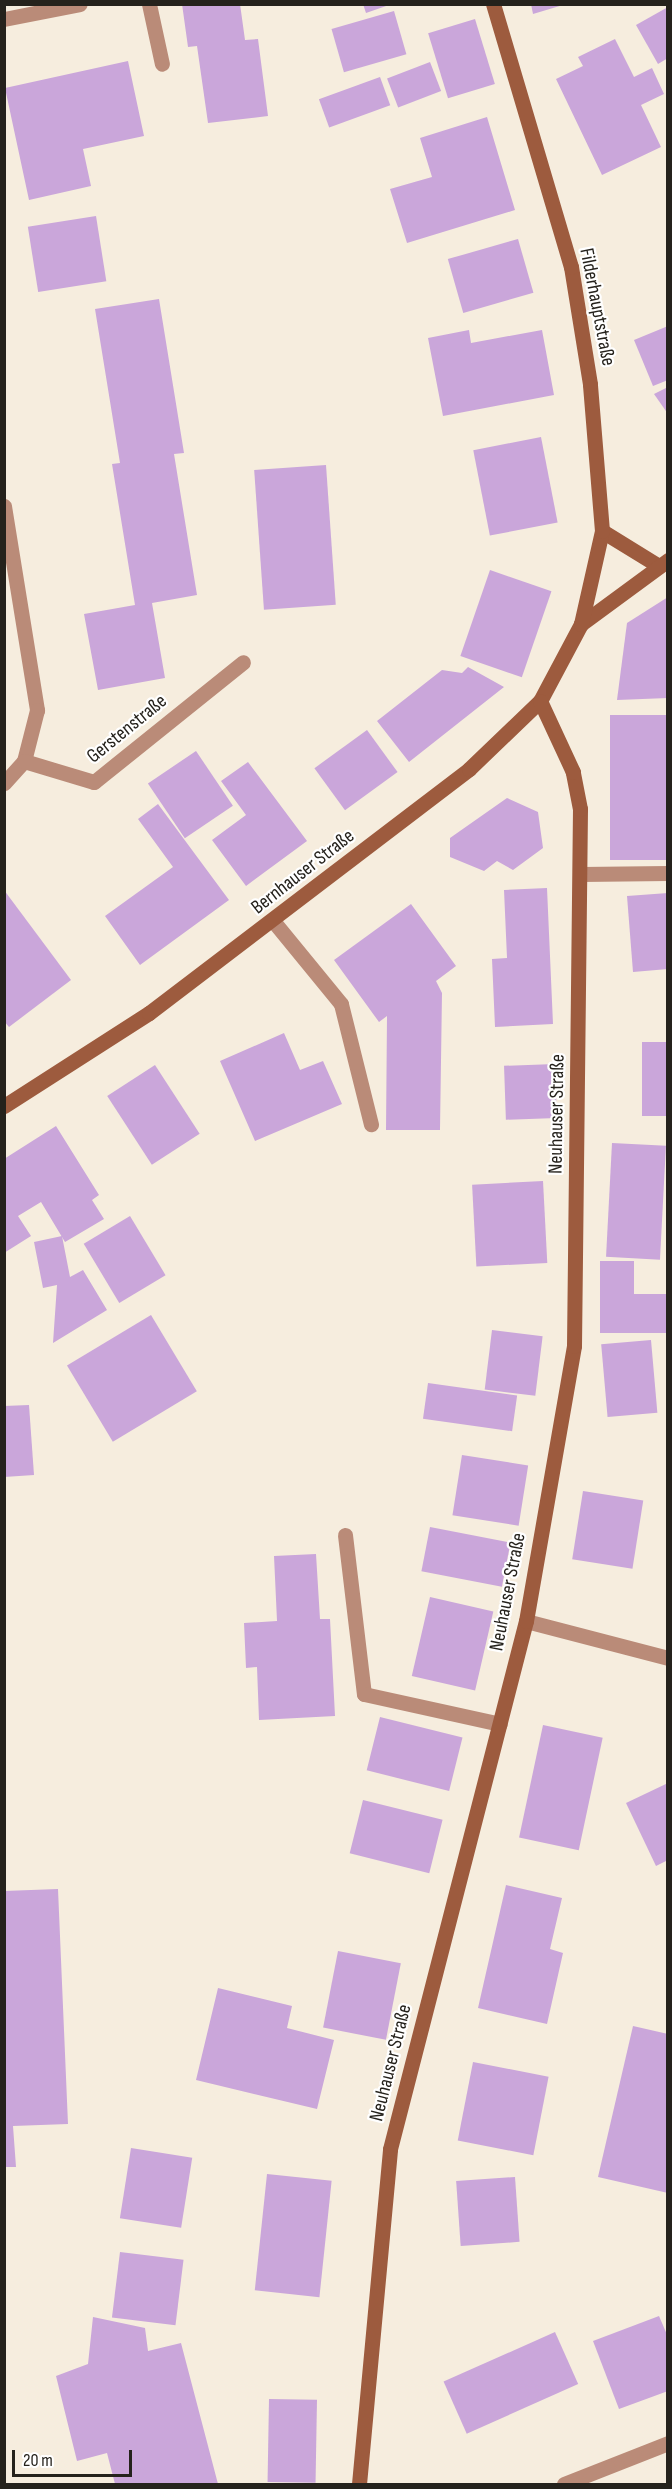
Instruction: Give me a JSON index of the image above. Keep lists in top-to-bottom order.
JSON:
{
  "streets": {
    "main road": ["Filderhauptstraße", "Bernhauser Straße", "Neuhauser Straße"],
    "street": ["Gerstenstraße"]
  },
  "crossings": [
    ["Filderhauptstraße", "Bernhauser Straße"],
    ["Bernhauser Straße", "Neuhauser Straße"]
  ],
  "scale_bar": "20 m"
}
